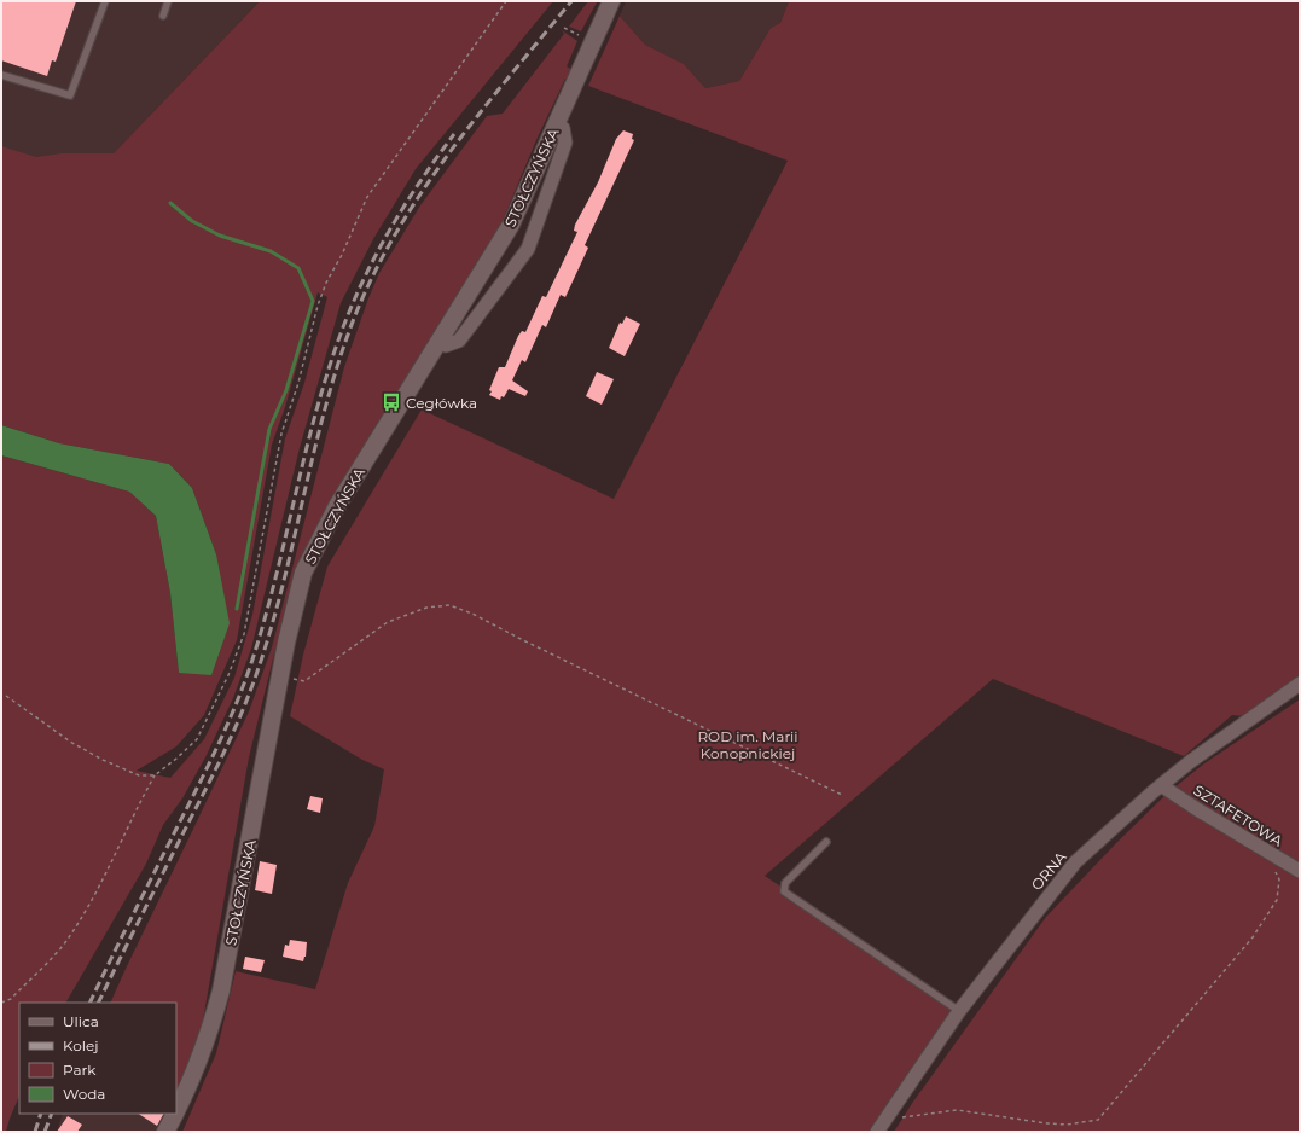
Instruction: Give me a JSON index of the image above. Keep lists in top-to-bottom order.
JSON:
{
  "streets": {
    "street": ["STOŁCZYŃSKA", "SZTAFETOWA", "ORNA"]
  },
  "crossings": [
    ["SZTAFETOWA", "ORNA"]
  ],
  "parks": ["ROD im. Marii Konopnickiej"],
  "places": {
    "bus stop": ["Cegłówka"]
  },
  "legend": [
    "Ulica",
    "Kolej",
    "Park",
    "Woda"
  ]
}
